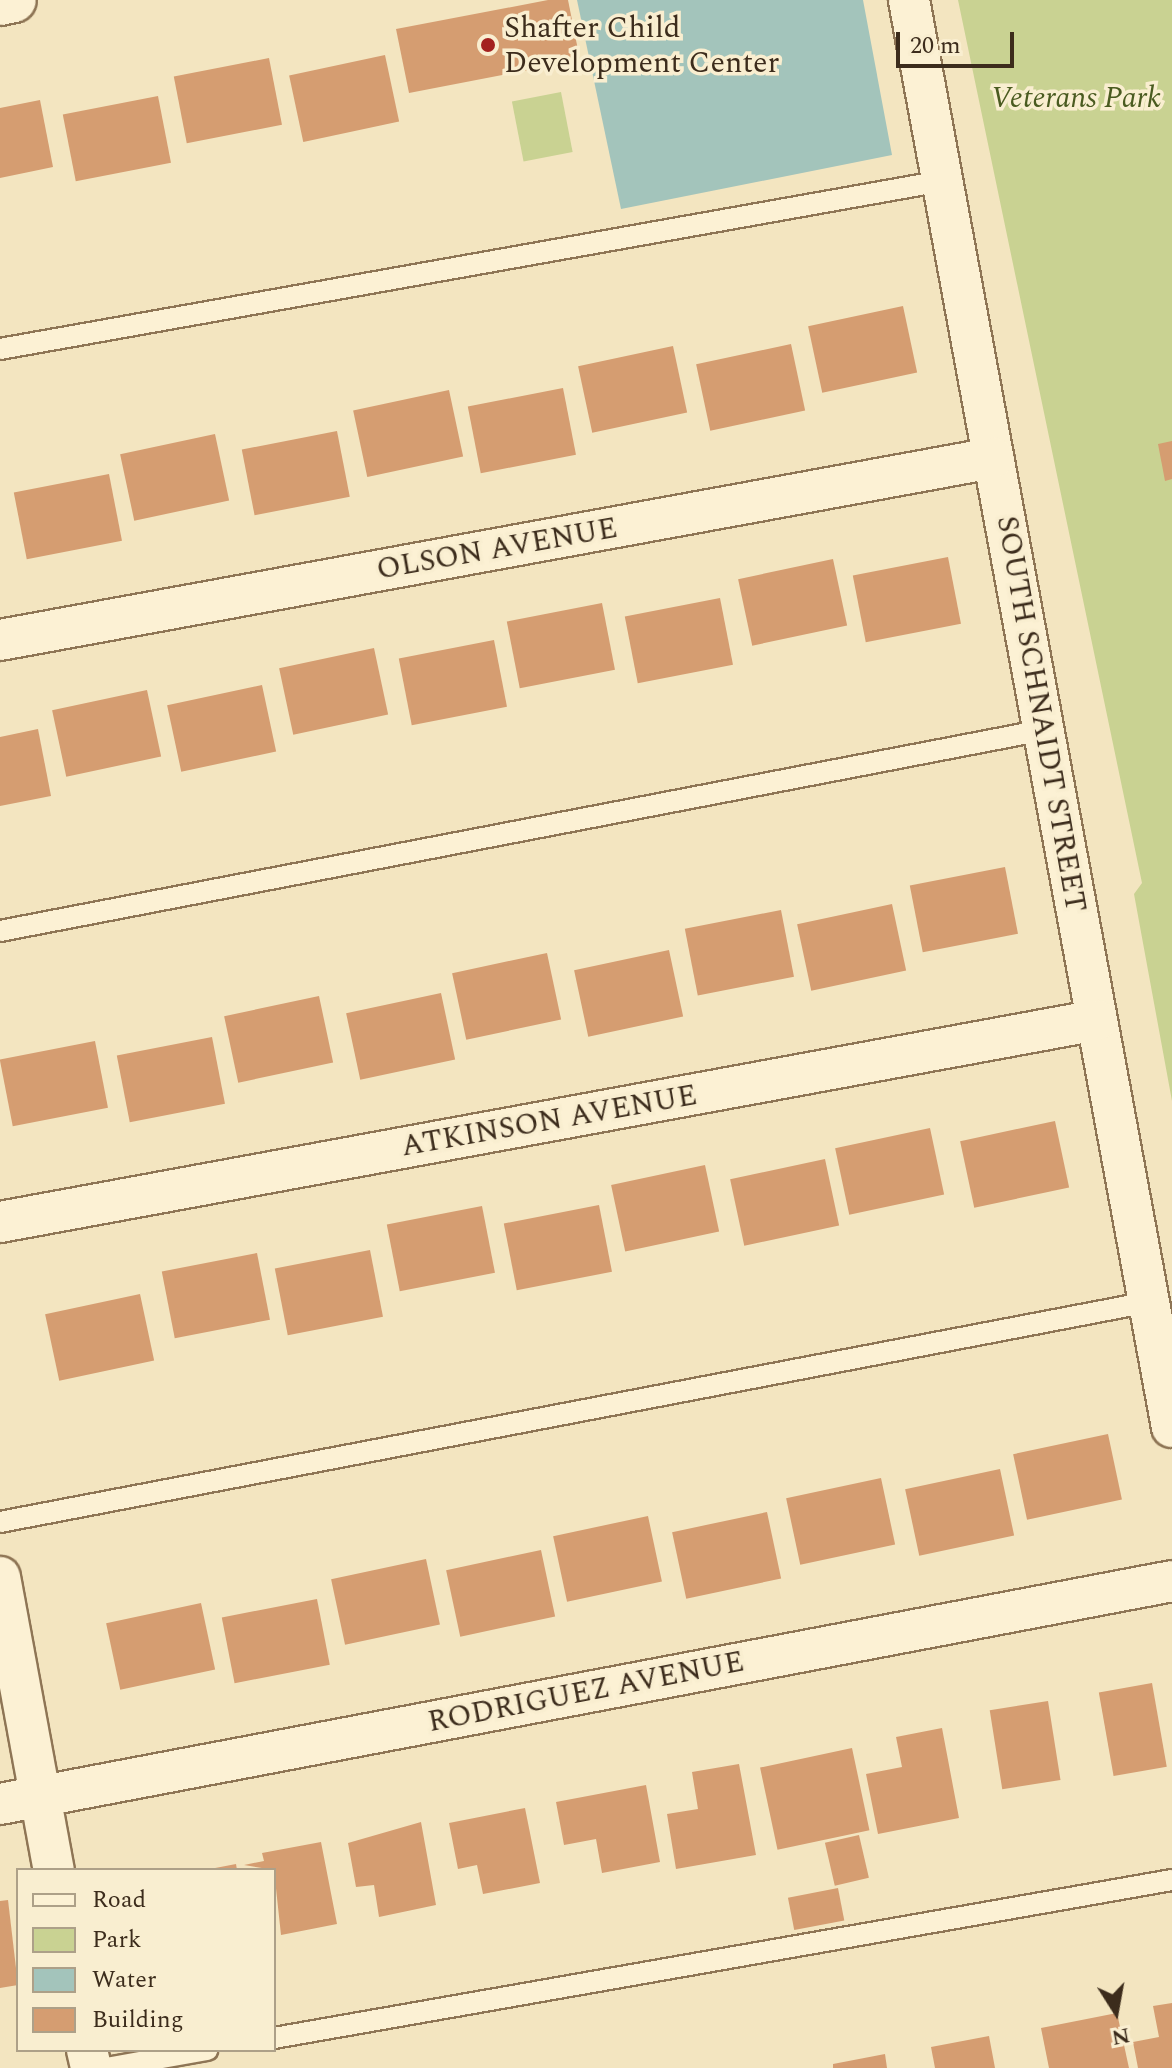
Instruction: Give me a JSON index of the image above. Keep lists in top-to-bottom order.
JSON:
{
  "streets": {
    "street": [
      "OLSON AVENUE",
      "SOUTH SCHNAIDT STREET",
      "ATKINSON AVENUE",
      "RODRIGUEZ AVENUE"
    ]
  },
  "crossings": [
    ["OLSON AVENUE", "SOUTH SCHNAIDT STREET"],
    ["SOUTH SCHNAIDT STREET", "ATKINSON AVENUE"]
  ],
  "parks": ["Veterans Park"],
  "places": ["Shafter Child Development Center"],
  "legend": [
    "Road",
    "Park",
    "Water",
    "Building"
  ],
  "scale_bar": "20 m",
  "north": "bottom"
}
